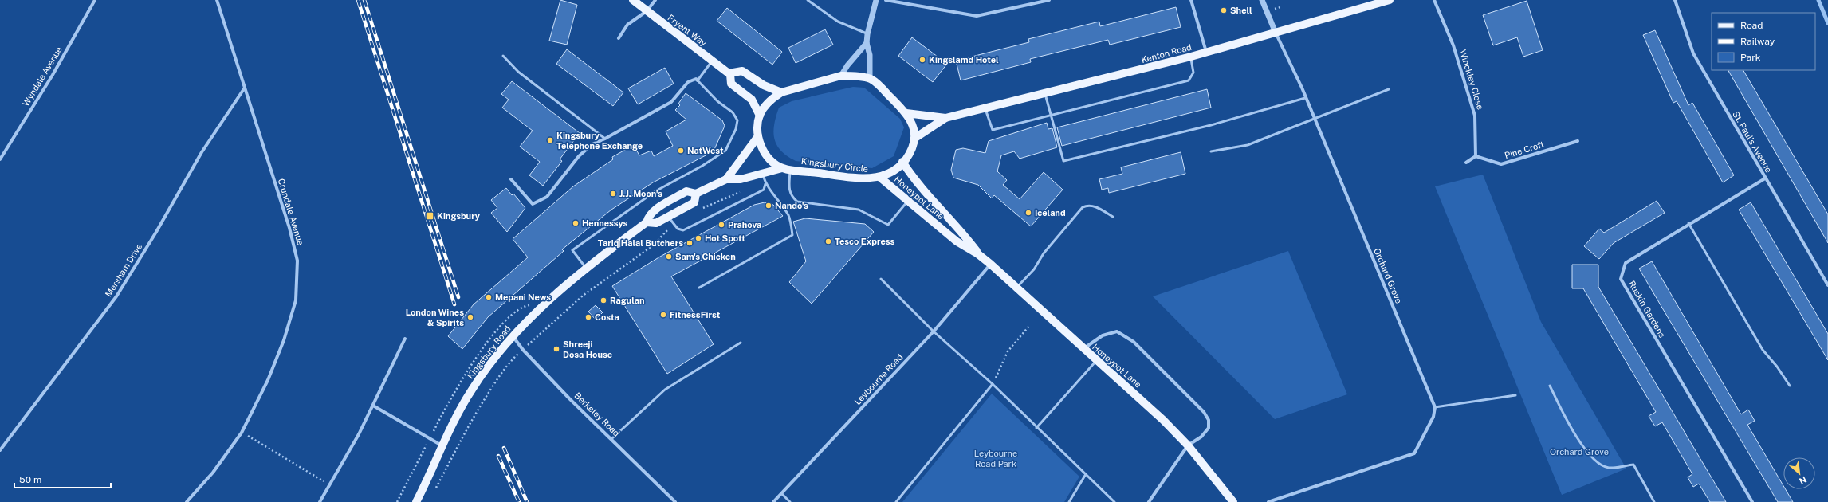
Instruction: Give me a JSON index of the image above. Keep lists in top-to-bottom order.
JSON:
{
  "streets": {
    "main road": [
      "Fryent Way",
      "Kenton Road",
      "Kingsbury Circle",
      "Honeypot Lane",
      "Kingsbury Road"
    ],
    "street": [
      "Wyndale Avenue",
      "Winckley Close",
      "St. Paul's Avenue",
      "Pine Croft",
      "Crundale Avenue",
      "Mersham Drive",
      "Orchard Grove",
      "Ruskin Gardens",
      "Leybourne Road",
      "Berkeley Road"
    ]
  },
  "crossings": [
    ["Kenton Road", "Kingsbury Circle"],
    ["Kenton Road", "Orchard Grove"],
    ["Winckley Close", "Pine Croft"],
    ["St. Paul's Avenue", "Ruskin Gardens"],
    ["Kingsbury Circle", "Honeypot Lane"],
    ["Kingsbury Circle", "Kingsbury Road"],
    ["Honeypot Lane", "Leybourne Road"],
    ["Crundale Avenue", "Mersham Drive"],
    ["Kingsbury Road", "Berkeley Road"]
  ],
  "parks": ["Orchard Grove", "Leybourne Road Park"],
  "places": {
    "other": [
      "Shell",
      "Kingslamd Hotel",
      "Kingsbury Telephone Exchange",
      "NatWest",
      "J.J. Moon's",
      "Nando's",
      "Iceland",
      "Hennessys",
      "Prahova",
      "Hot Spott",
      "Tesco Express",
      "Tariq Halal Butchers",
      "Sam's Chicken",
      "Mepani News",
      "Ragulan",
      "FitnessFirst",
      "London Wines & Spirits",
      "Costa",
      "Shreeji Dosa House"
    ],
    "transit": ["Kingsbury"]
  },
  "legend": ["Road", "Railway", "Park"],
  "scale_bar": "50 m",
  "north": "bottom right"
}
